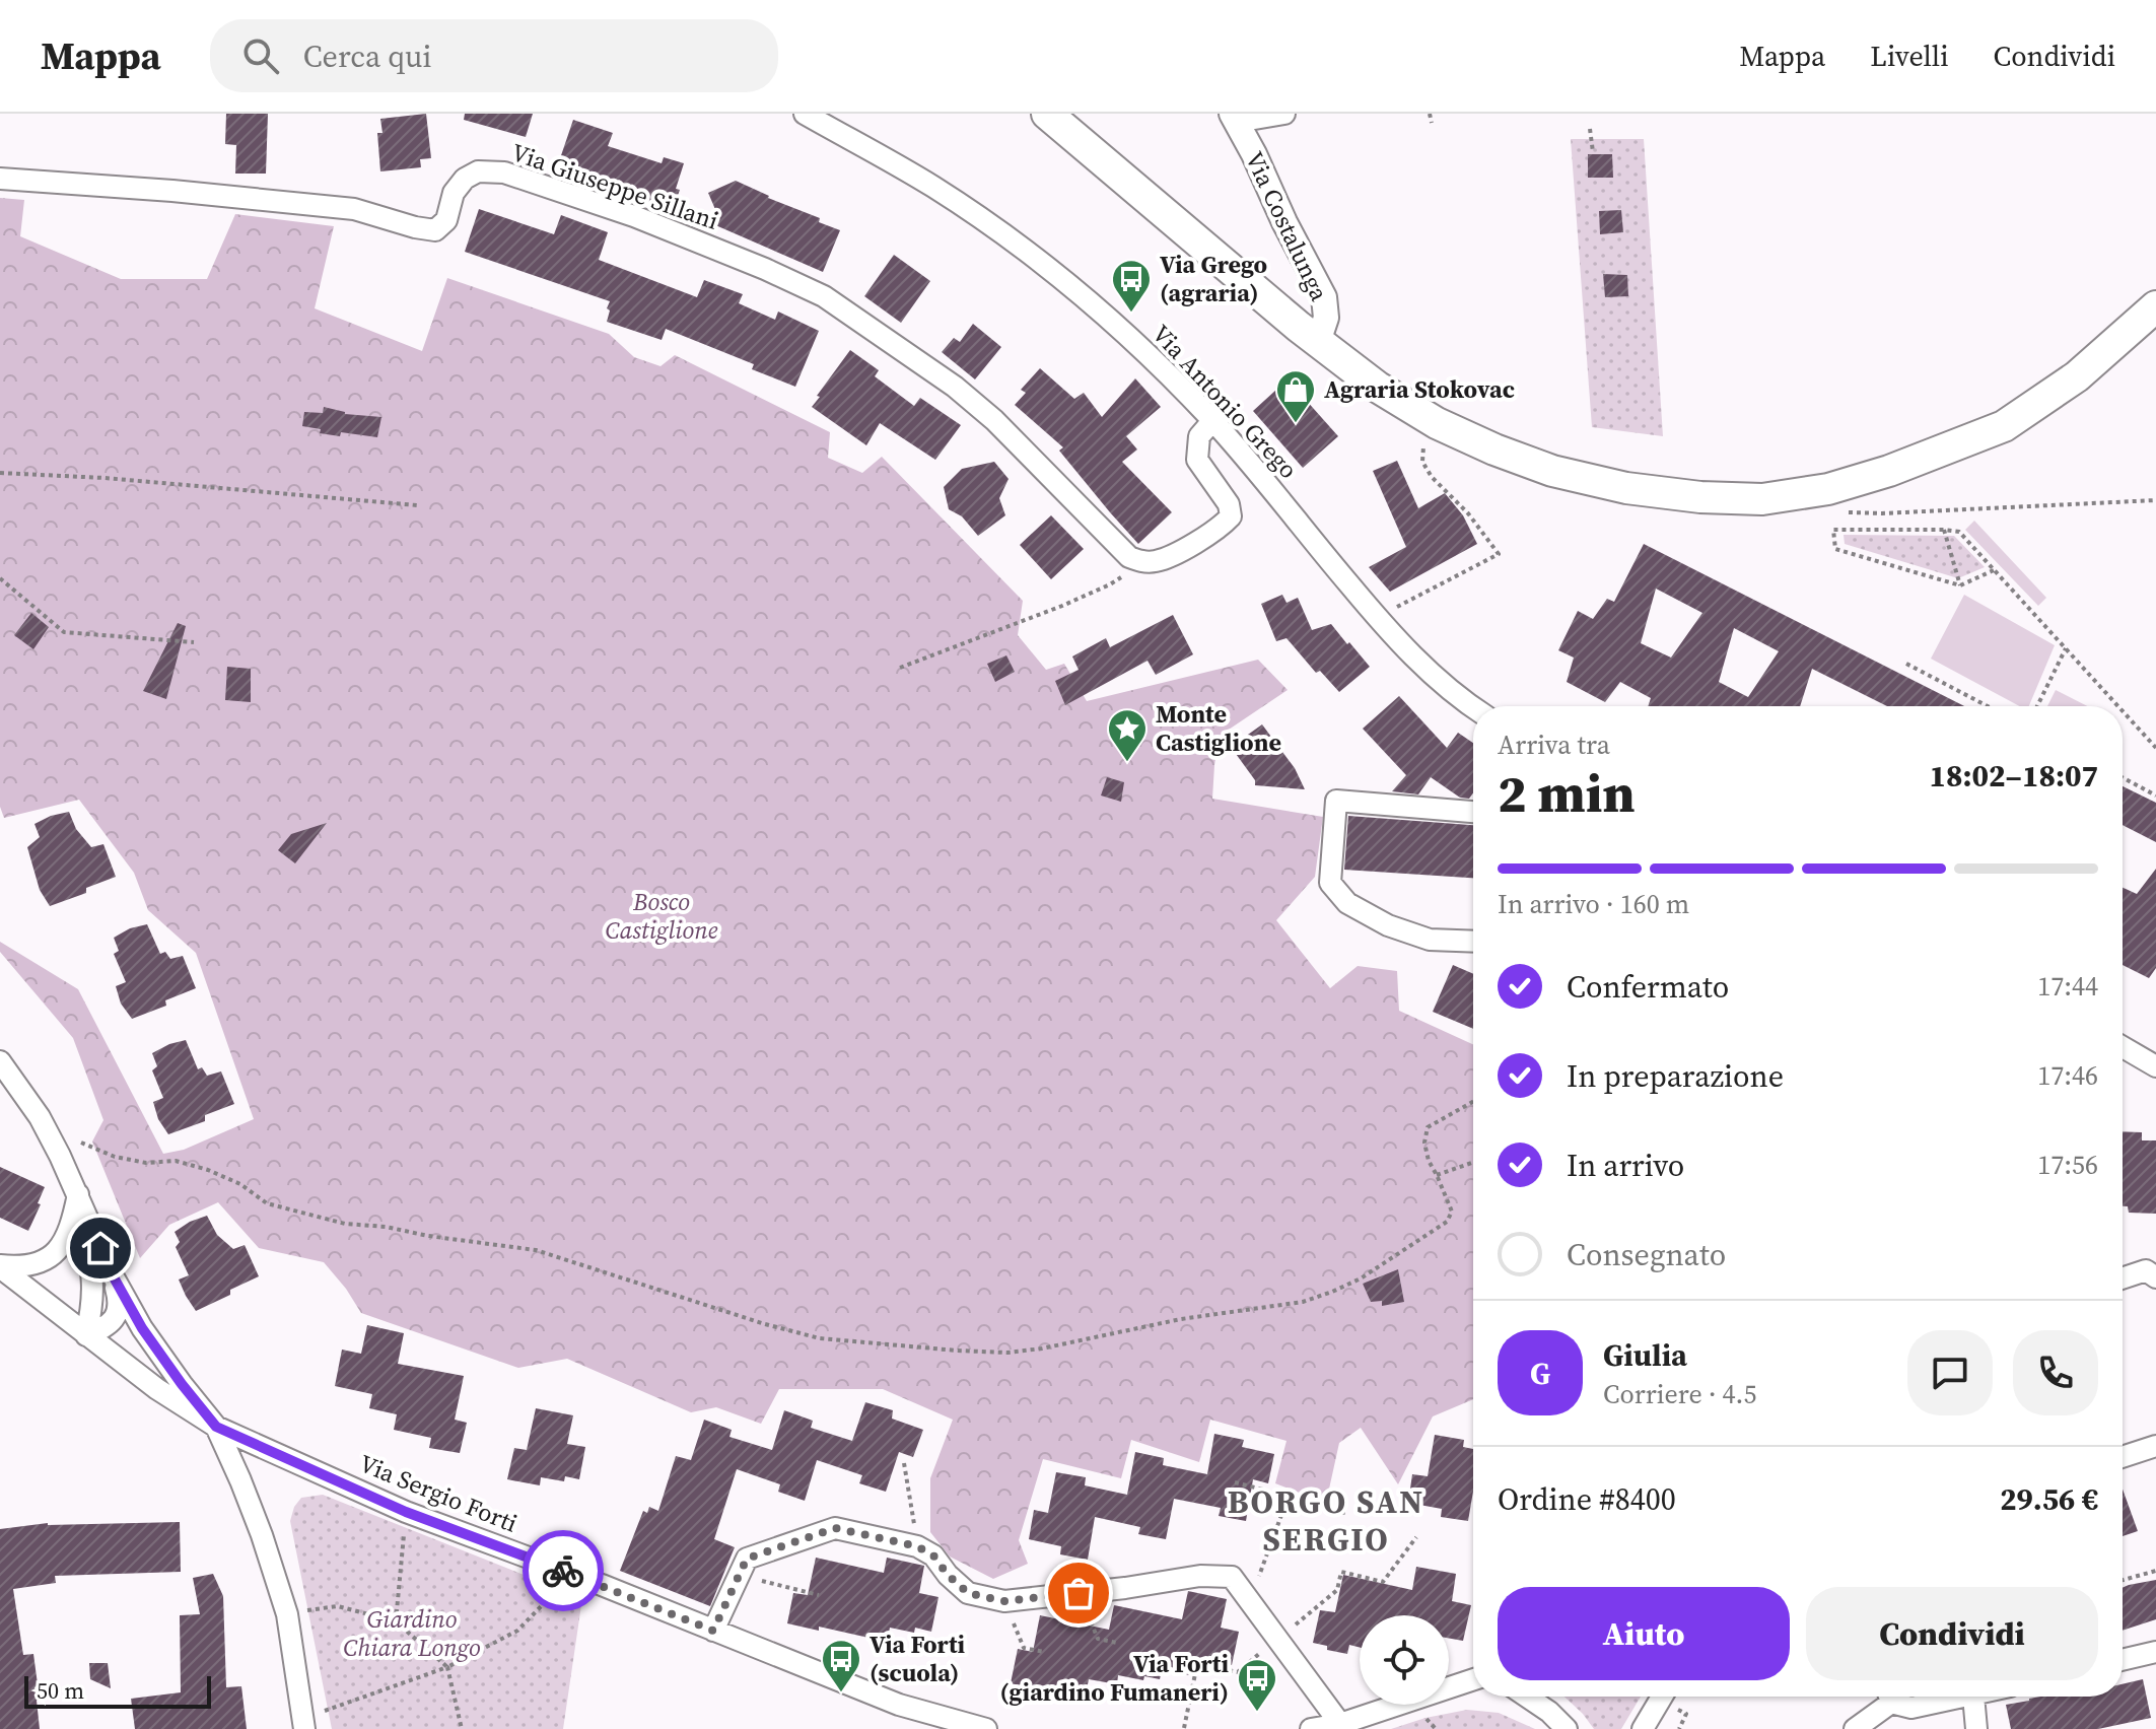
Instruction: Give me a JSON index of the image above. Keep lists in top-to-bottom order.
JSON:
{
  "streets": {
    "street": [
      "Via Giuseppe Sillani",
      "Via Costalunga",
      "Via Antonio Grego",
      "Via Sergio Forti"
    ]
  },
  "districts": ["BORGO SAN SERGIO"],
  "parks": ["Bosco Castiglione", "Giardino Chiara Longo"],
  "places": {
    "bus stop": ["Via Grego (agraria)", "Via Forti (scuola)", "Via Forti (giardino Fumaneri)"],
    "shop": ["Agraria Stokovac"],
    "place": ["Monte Castiglione"]
  },
  "scale_bar": "50 m",
  "page": {
    "header": "Mappa",
    "search": "Cerca qui",
    "nav": ["Mappa", "Livelli", "Condividi"],
    "heading": ["2 min", "Arriva tra", "18:02–18:07"],
    "panel": [
      "Giulia",
      "Corriere · 4.5",
      "Ordine #8400",
      "29.56 €"
    ],
    "bar": "In arrivo · 160 m",
    "list": [
      ["Confermato", "17:44"],
      ["In preparazione", "17:46"],
      ["In arrivo", "17:56"],
      "Consegnato"
    ],
    "round": "G",
    "buttons": ["Aiuto", "Condividi"],
    "scale": "50 m"
  }
}
